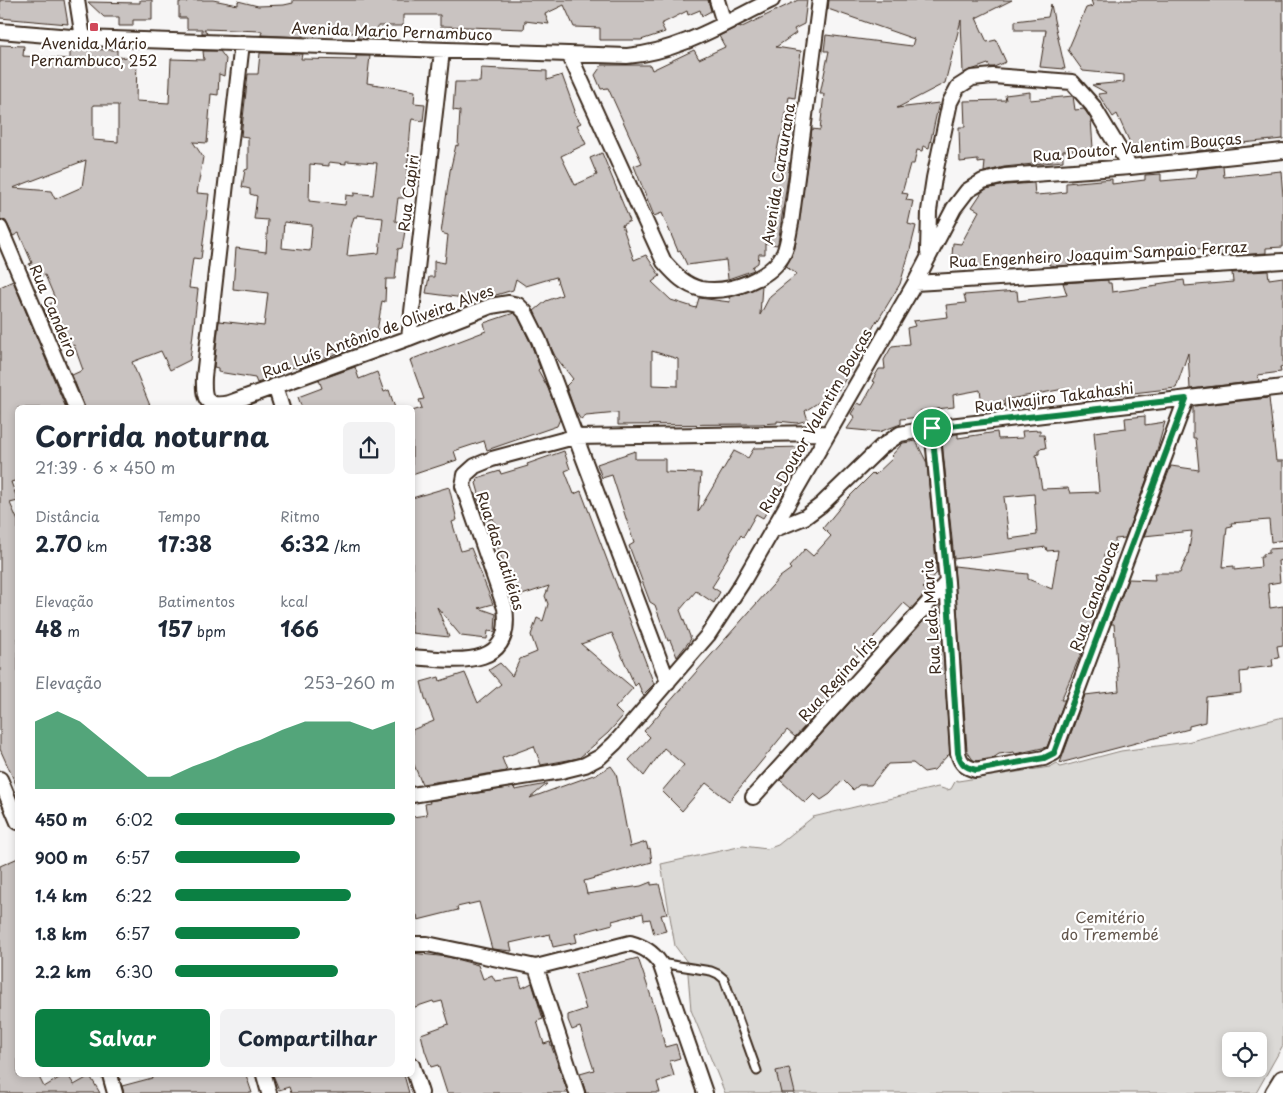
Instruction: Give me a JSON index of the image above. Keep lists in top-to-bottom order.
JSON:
{
  "streets": {
    "street": [
      "Avenida Mario Pernambuco",
      "Rua Doutor Valentim Bouças",
      "Avenida Caraurana",
      "Rua Capiri",
      "Rua Engenheiro Joaquim Sampaio Ferraz",
      "Rua Candeiro",
      "Rua Luís Antônio de Oliveira Alves",
      "Rua Iwajiro Takahashi",
      "Rua das Catiléias",
      "Rua Canabuoca",
      "Rua Leda Maria",
      "Rua Regina Íris"
    ]
  },
  "crossings": [
    ["Avenida Mario Pernambuco", "Avenida Caraurana"],
    ["Avenida Mario Pernambuco", "Rua Capiri"],
    ["Avenida Mario Pernambuco", "Rua Luís Antônio de Oliveira Alves"],
    ["Rua Doutor Valentim Bouças", "Rua Engenheiro Joaquim Sampaio Ferraz"],
    ["Rua Doutor Valentim Bouças", "Rua Luís Antônio de Oliveira Alves"],
    ["Rua Doutor Valentim Bouças", "Rua Iwajiro Takahashi"],
    ["Rua Doutor Valentim Bouças", "Rua das Catiléias"],
    ["Rua Capiri", "Rua Luís Antônio de Oliveira Alves"],
    ["Rua Luís Antônio de Oliveira Alves", "Rua das Catiléias"],
    ["Rua Iwajiro Takahashi", "Rua Canabuoca"],
    ["Rua Iwajiro Takahashi", "Rua Leda Maria"],
    ["Rua Canabuoca", "Rua Leda Maria"],
    ["Rua Leda Maria", "Rua Regina Íris"]
  ],
  "parks": ["Cemitério do Tremembé"],
  "places": {
    "transit": ["Avenida Mário Pernambuco, 252"]
  },
  "page": {
    "heading": ["Corrida noturna", "21:39 · 6 × 450 m"],
    "stats": [
      ["Distância", "2.70 km"],
      ["Tempo", "17:38"],
      ["Ritmo", "6:32 /km"],
      ["Elevação", "48 m"],
      ["Batimentos", "157 bpm"],
      ["kcal", "166"]
    ],
    "chart": ["Elevação", "253–260 m"],
    "list": [
      {
        "name": "450 m",
        "note": "6:02"
      },
      {
        "name": "900 m",
        "note": "6:57"
      },
      {
        "name": "1.4 km",
        "note": "6:22"
      },
      {
        "name": "1.8 km",
        "note": "6:57"
      },
      {
        "name": "2.2 km",
        "note": "6:30"
      }
    ],
    "buttons": ["Salvar", "Compartilhar"]
  }
}
